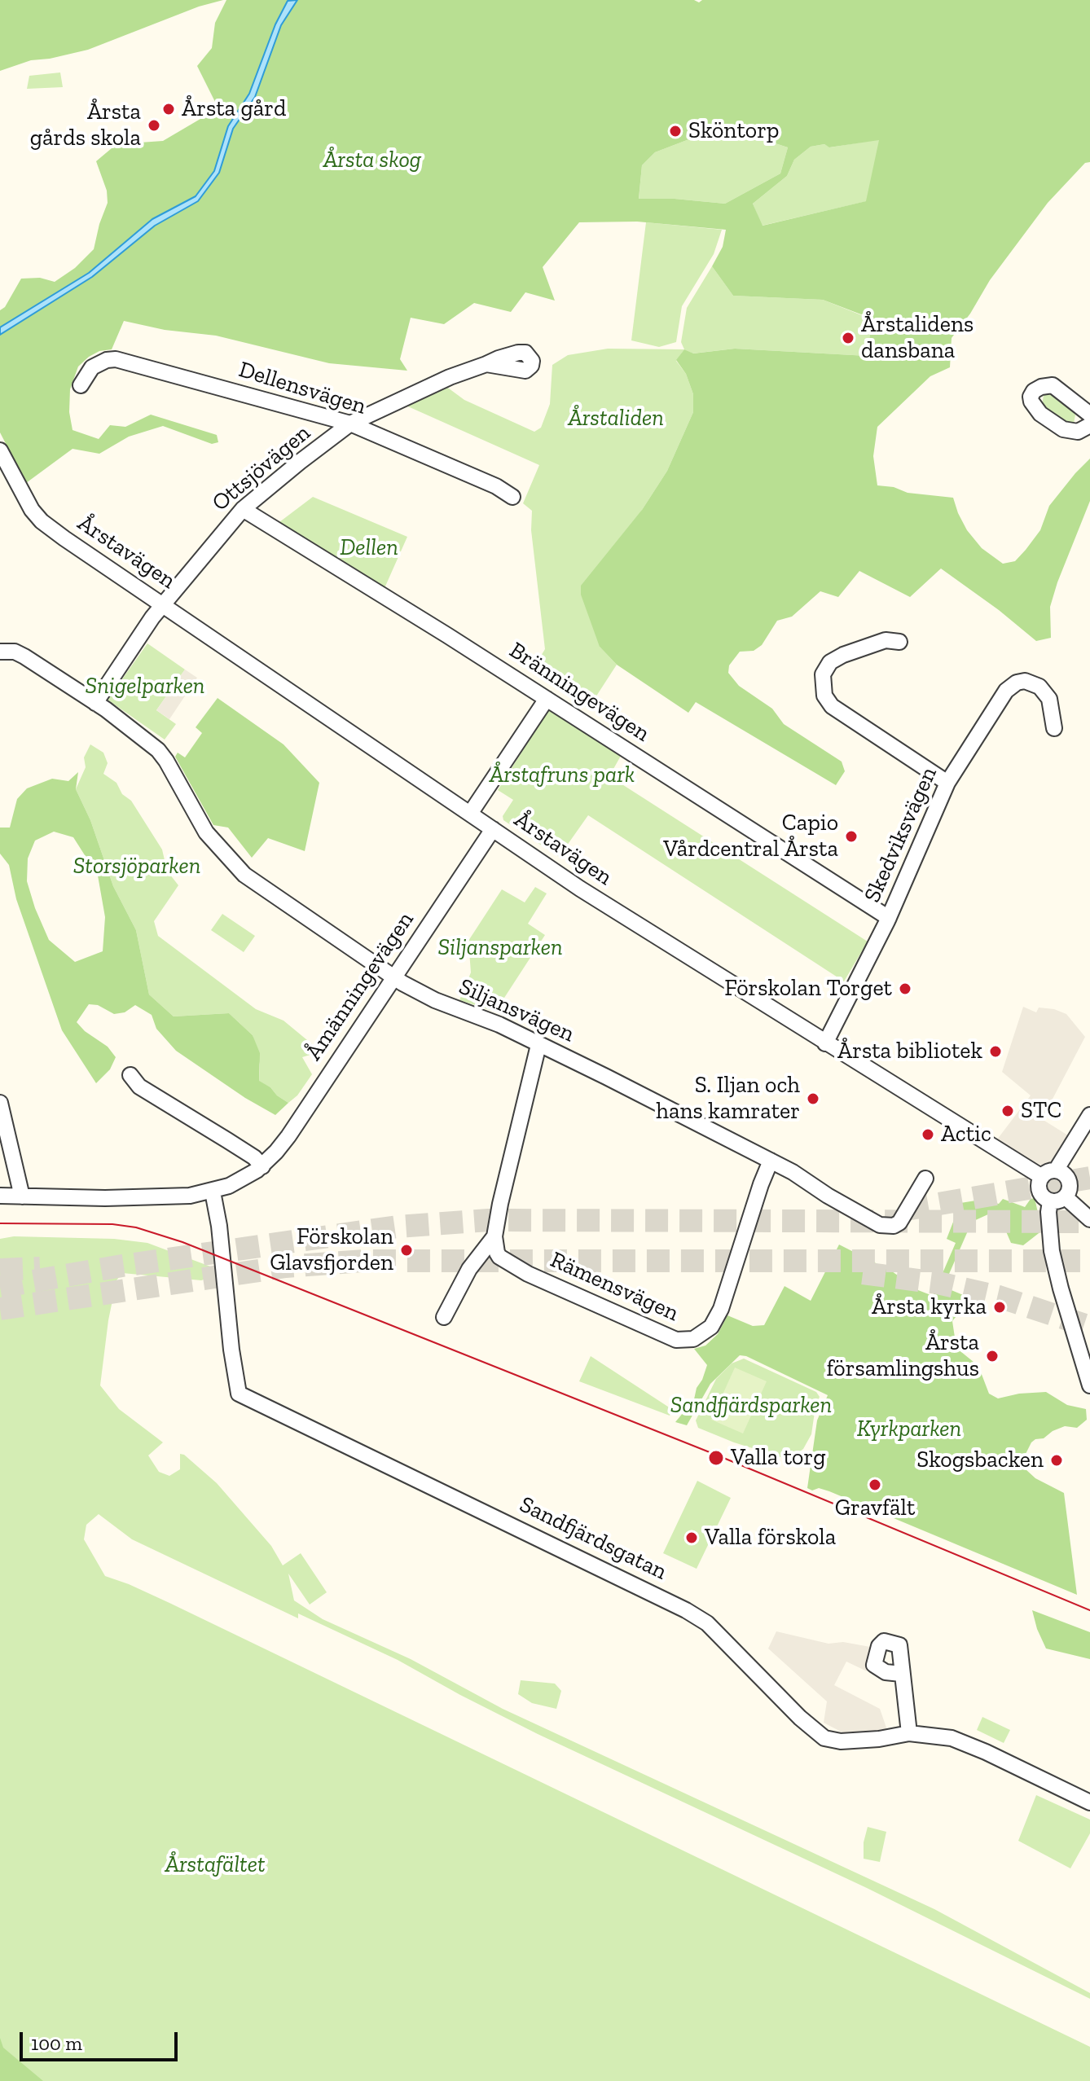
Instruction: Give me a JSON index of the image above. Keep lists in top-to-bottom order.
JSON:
{
  "streets": {
    "street": [
      "Dellensvägen",
      "Ottsjövägen",
      "Årstavägen",
      "Bränningevägen",
      "Skedviksvägen",
      "Åmänningevägen",
      "Siljansvägen",
      "Rämensvägen",
      "Sandfjärdsgatan"
    ]
  },
  "crossings": [
    ["Dellensvägen", "Ottsjövägen"],
    ["Ottsjövägen", "Årstavägen"],
    ["Ottsjövägen", "Bränningevägen"],
    ["Ottsjövägen", "Siljansvägen"],
    ["Årstavägen", "Skedviksvägen"],
    ["Årstavägen", "Åmänningevägen"],
    ["Bränningevägen", "Skedviksvägen"],
    ["Åmänningevägen", "Siljansvägen"],
    ["Åmänningevägen", "Sandfjärdsgatan"],
    ["Siljansvägen", "Rämensvägen"]
  ],
  "parks": [
    "Årsta skog",
    "Årstaliden",
    "Dellen",
    "Snigelparken",
    "Årstafruns park",
    "Storsjöparken",
    "Siljansparken",
    "Sandfjärdsparken",
    "Kyrkparken",
    "Årstafältet"
  ],
  "places": [
    "Årsta gård",
    "Årsta gårds skola",
    "Sköntorp",
    "Årstalidens dansbana",
    "Capio Vårdcentral Årsta",
    "Förskolan Torget",
    "Årsta bibliotek",
    "S. Iljan och hans kamrater",
    "STC",
    "Actic",
    "Förskolan Glavsfjorden",
    "Årsta kyrka",
    "Årsta församlingshus",
    "Valla torg",
    "Skogsbacken",
    "Gravfält",
    "Valla förskola"
  ],
  "scale_bar": "100 m"
}
